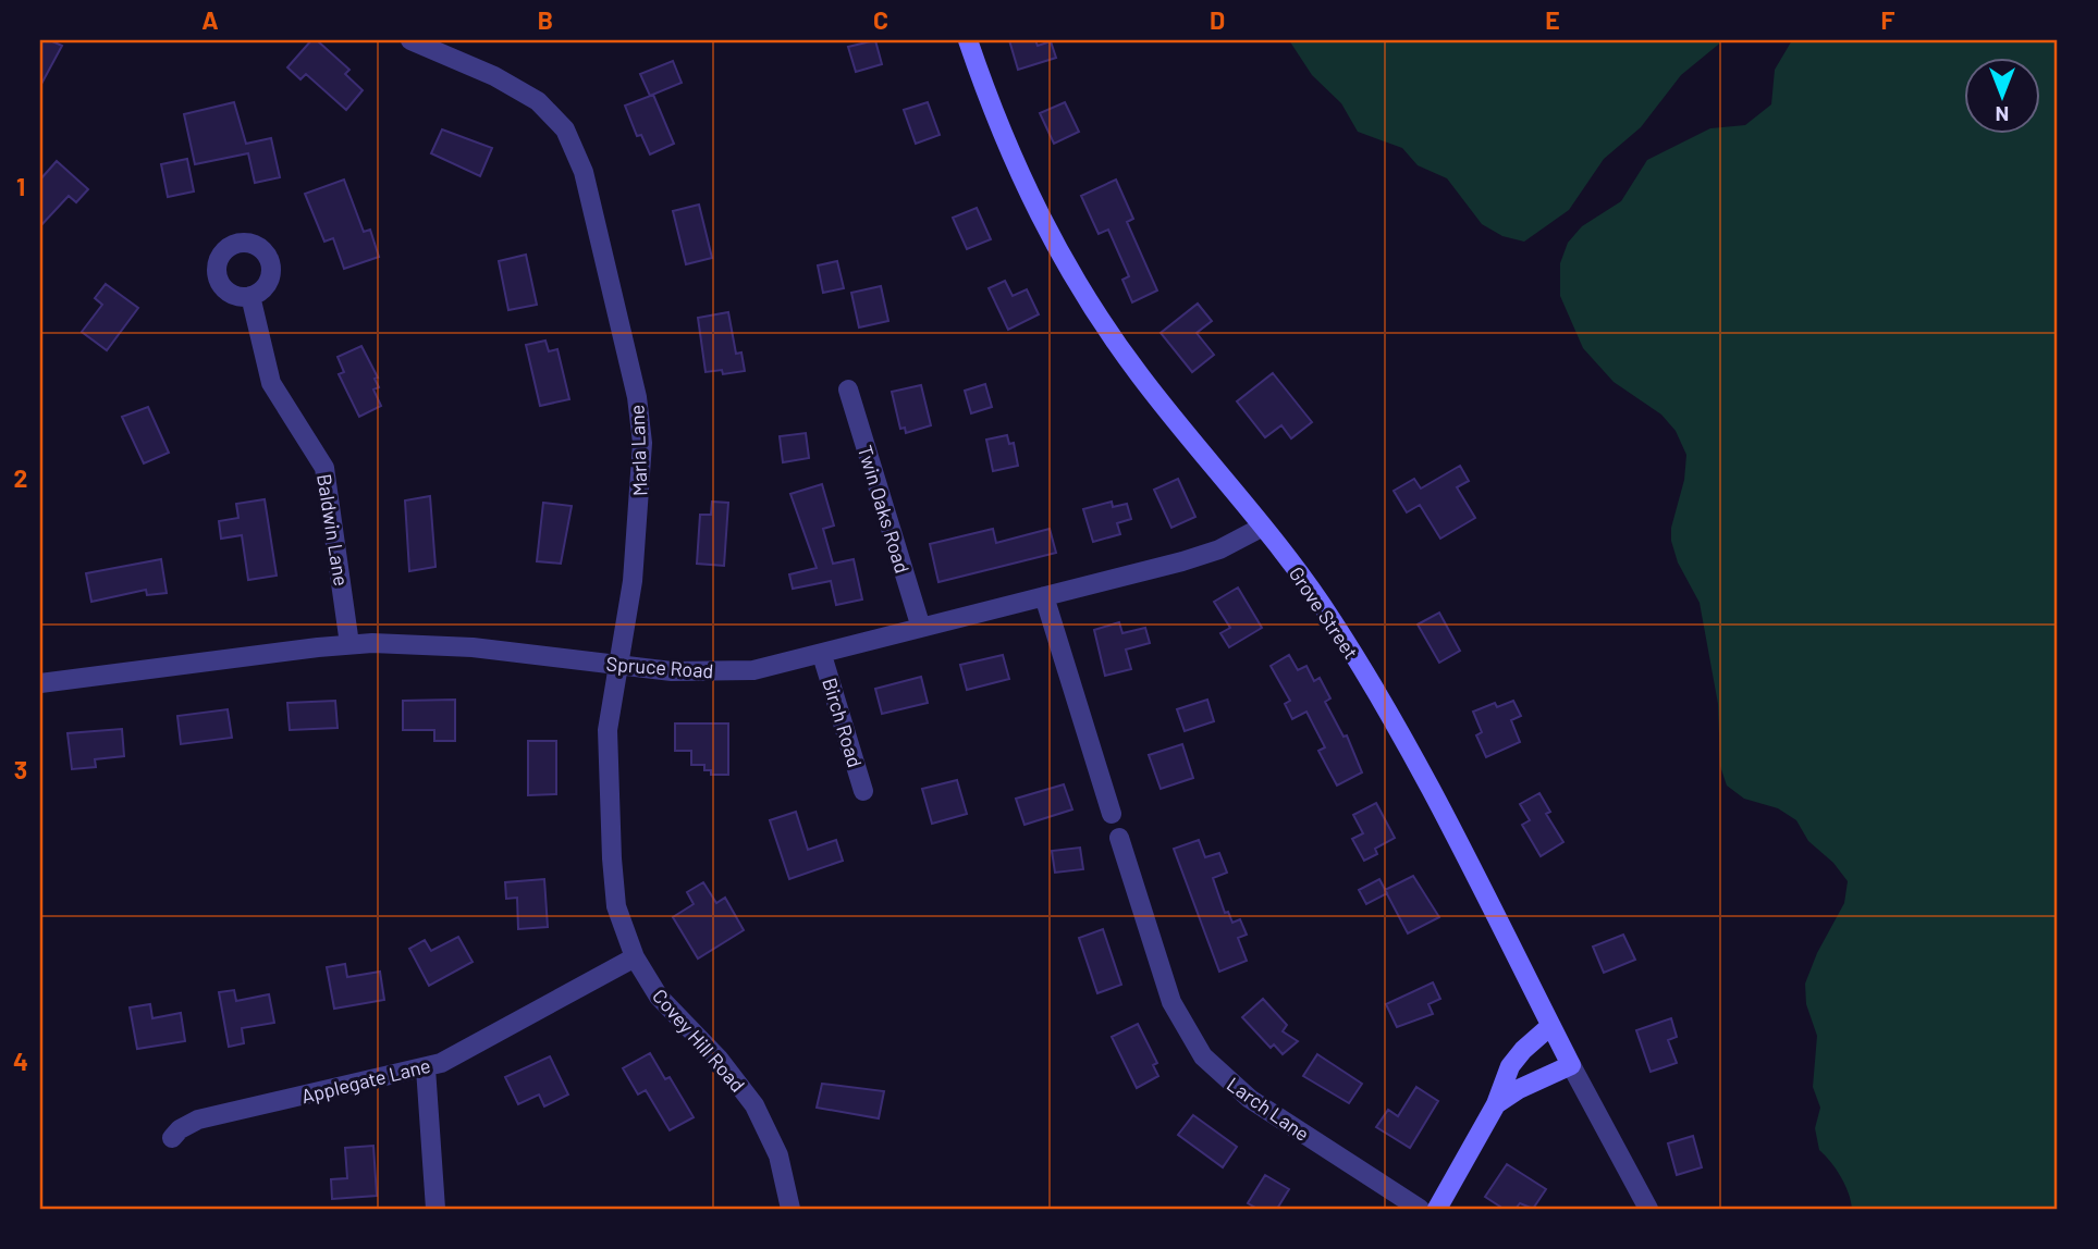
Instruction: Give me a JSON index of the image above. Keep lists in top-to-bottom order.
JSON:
{
  "streets": {
    "main road": ["Grove Street"],
    "street": [
      "Marla Lane",
      "Twin Oaks Road",
      "Baldwin Lane",
      "Spruce Road",
      "Birch Road",
      "Covey Hill Road",
      "Applegate Lane",
      "Larch Lane"
    ]
  },
  "crossings": [
    ["Marla Lane", "Spruce Road"],
    ["Marla Lane", "Covey Hill Road"],
    ["Marla Lane", "Applegate Lane"],
    ["Twin Oaks Road", "Spruce Road"],
    ["Baldwin Lane", "Spruce Road"],
    ["Grove Street", "Spruce Road"],
    ["Spruce Road", "Birch Road"],
    ["Covey Hill Road", "Applegate Lane"]
  ],
  "north": "bottom",
  "grid": {
    "columns": [
      "A",
      "B",
      "C",
      "D",
      "E",
      "F"
    ],
    "rows": [
      "1",
      "2",
      "3",
      "4"
    ]
  }
}
